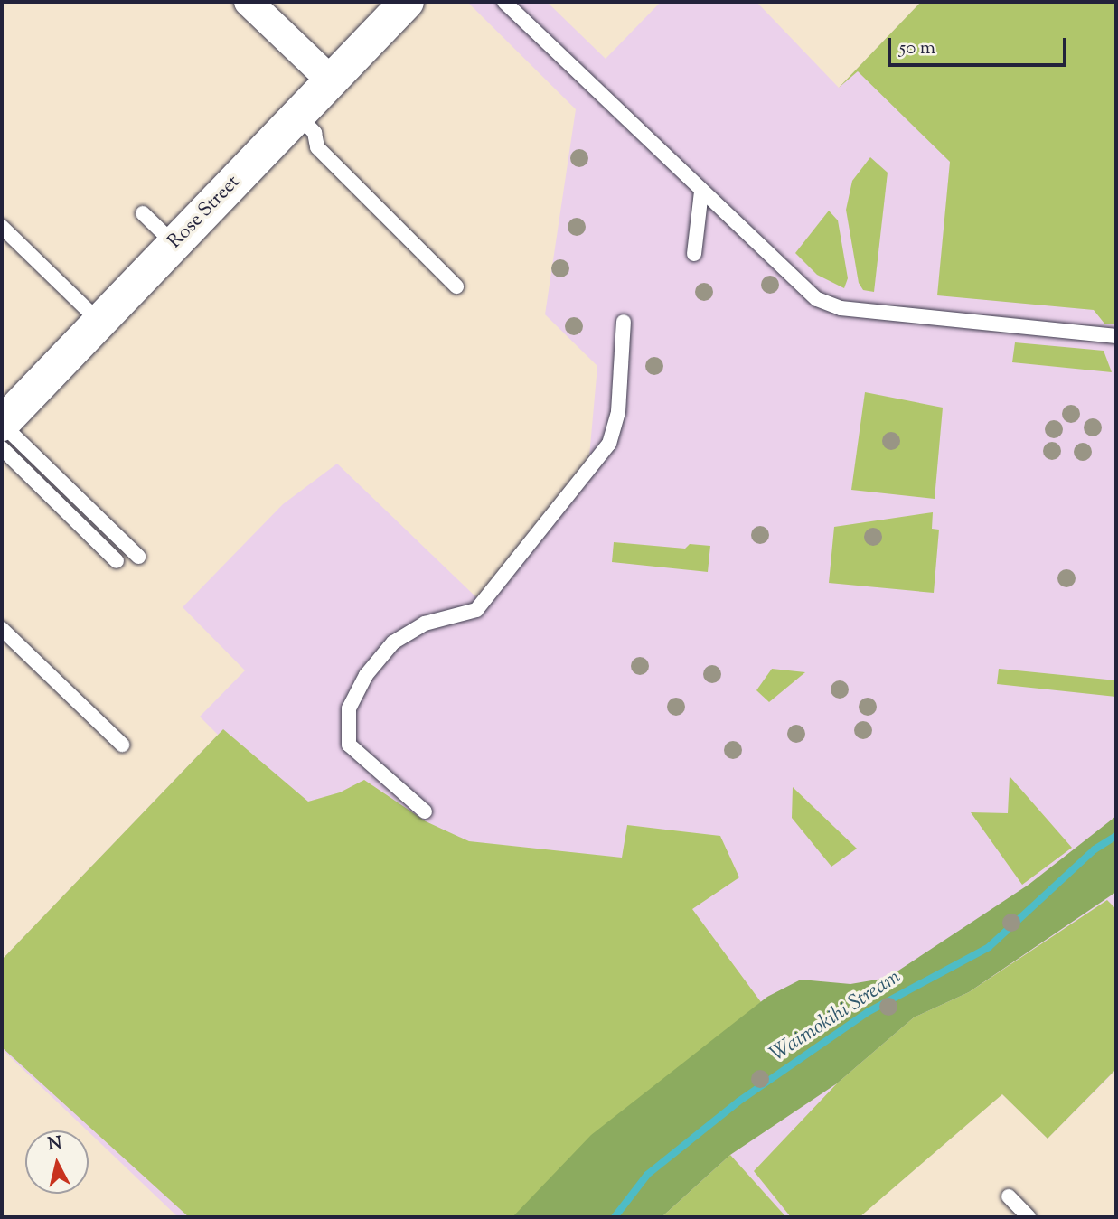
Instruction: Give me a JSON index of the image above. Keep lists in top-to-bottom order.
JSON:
{
  "streets": {
    "street": ["Rose Street"]
  },
  "water": ["Waimokihi Stream"],
  "scale_bar": "50 m",
  "north": "top"
}
